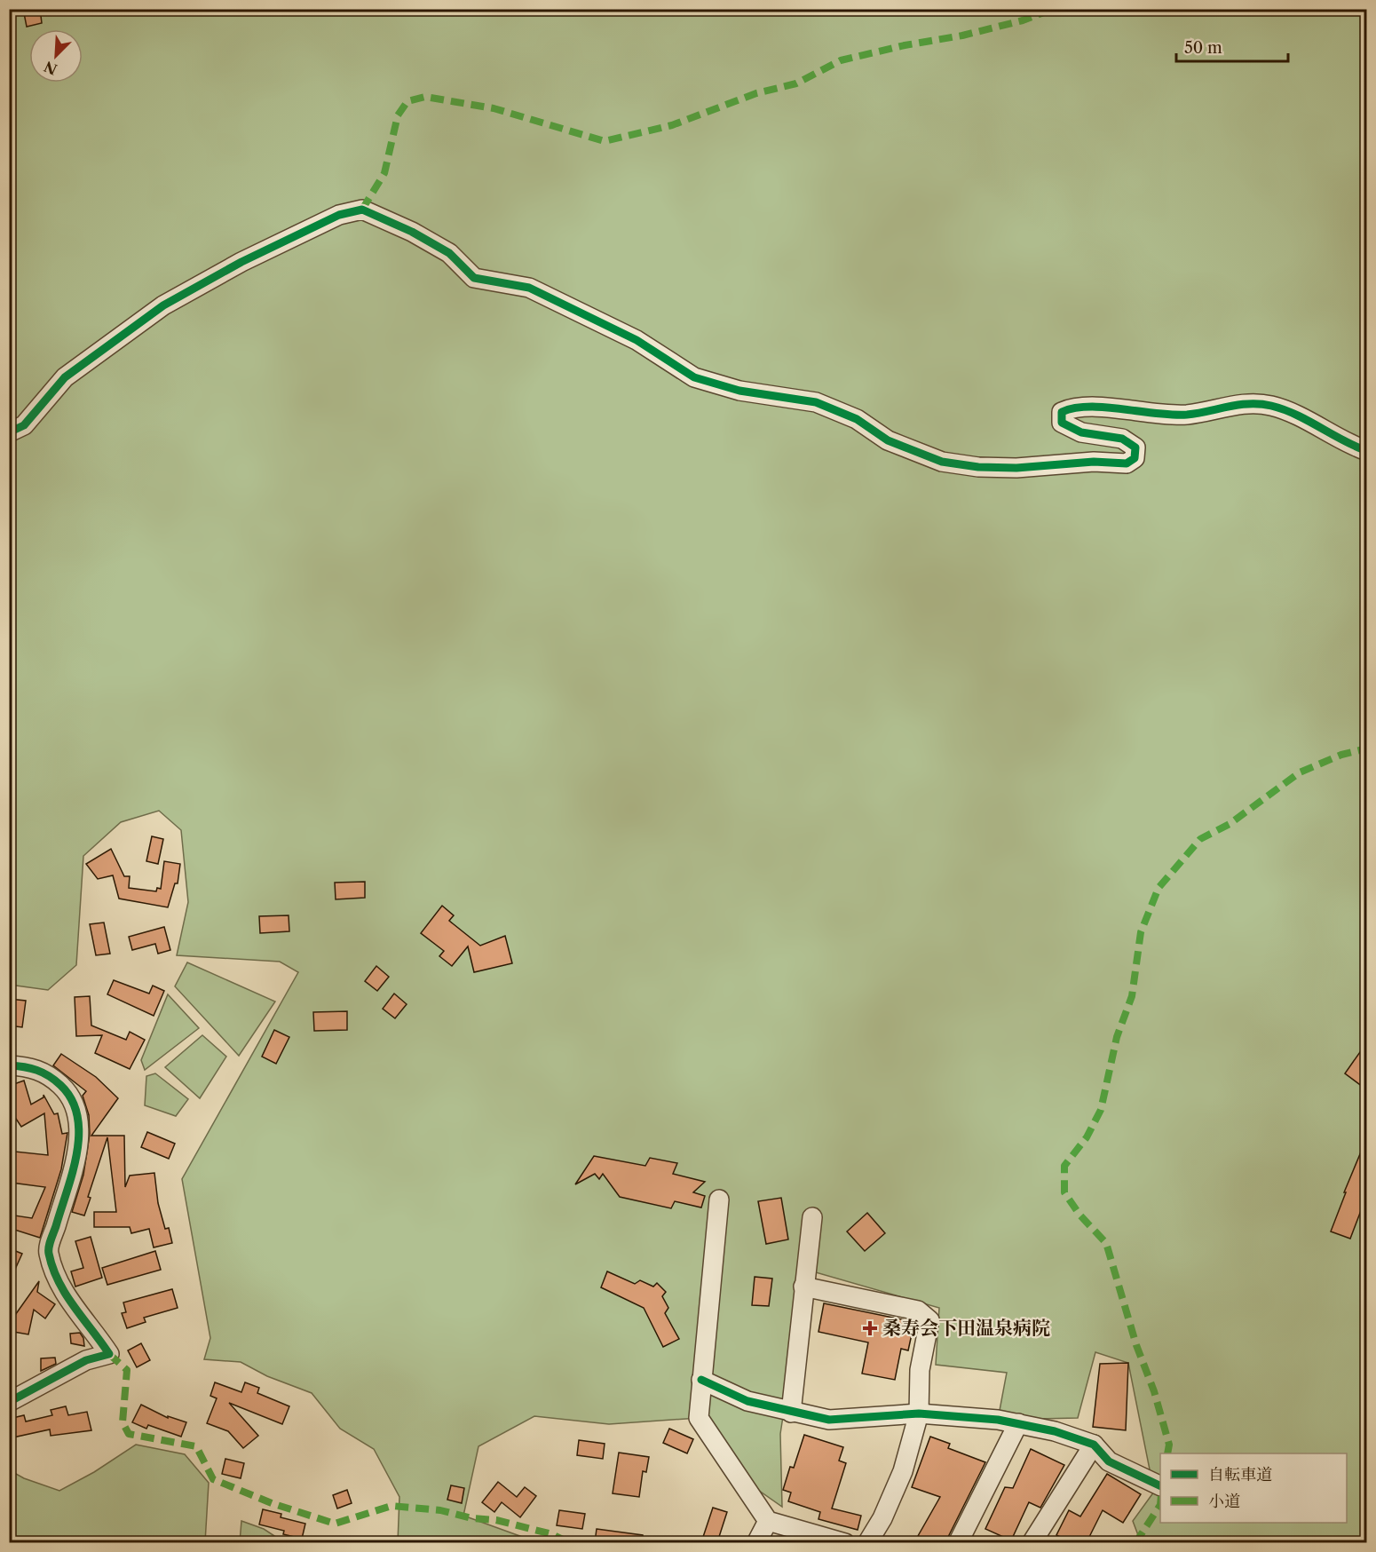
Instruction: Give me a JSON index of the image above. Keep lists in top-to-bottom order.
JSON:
{
  "places": {
    "health": ["桑寿会下田温泉病院"]
  },
  "legend": ["自転車道", "小道"],
  "scale_bar": "50 m",
  "north": "bottom left"
}
